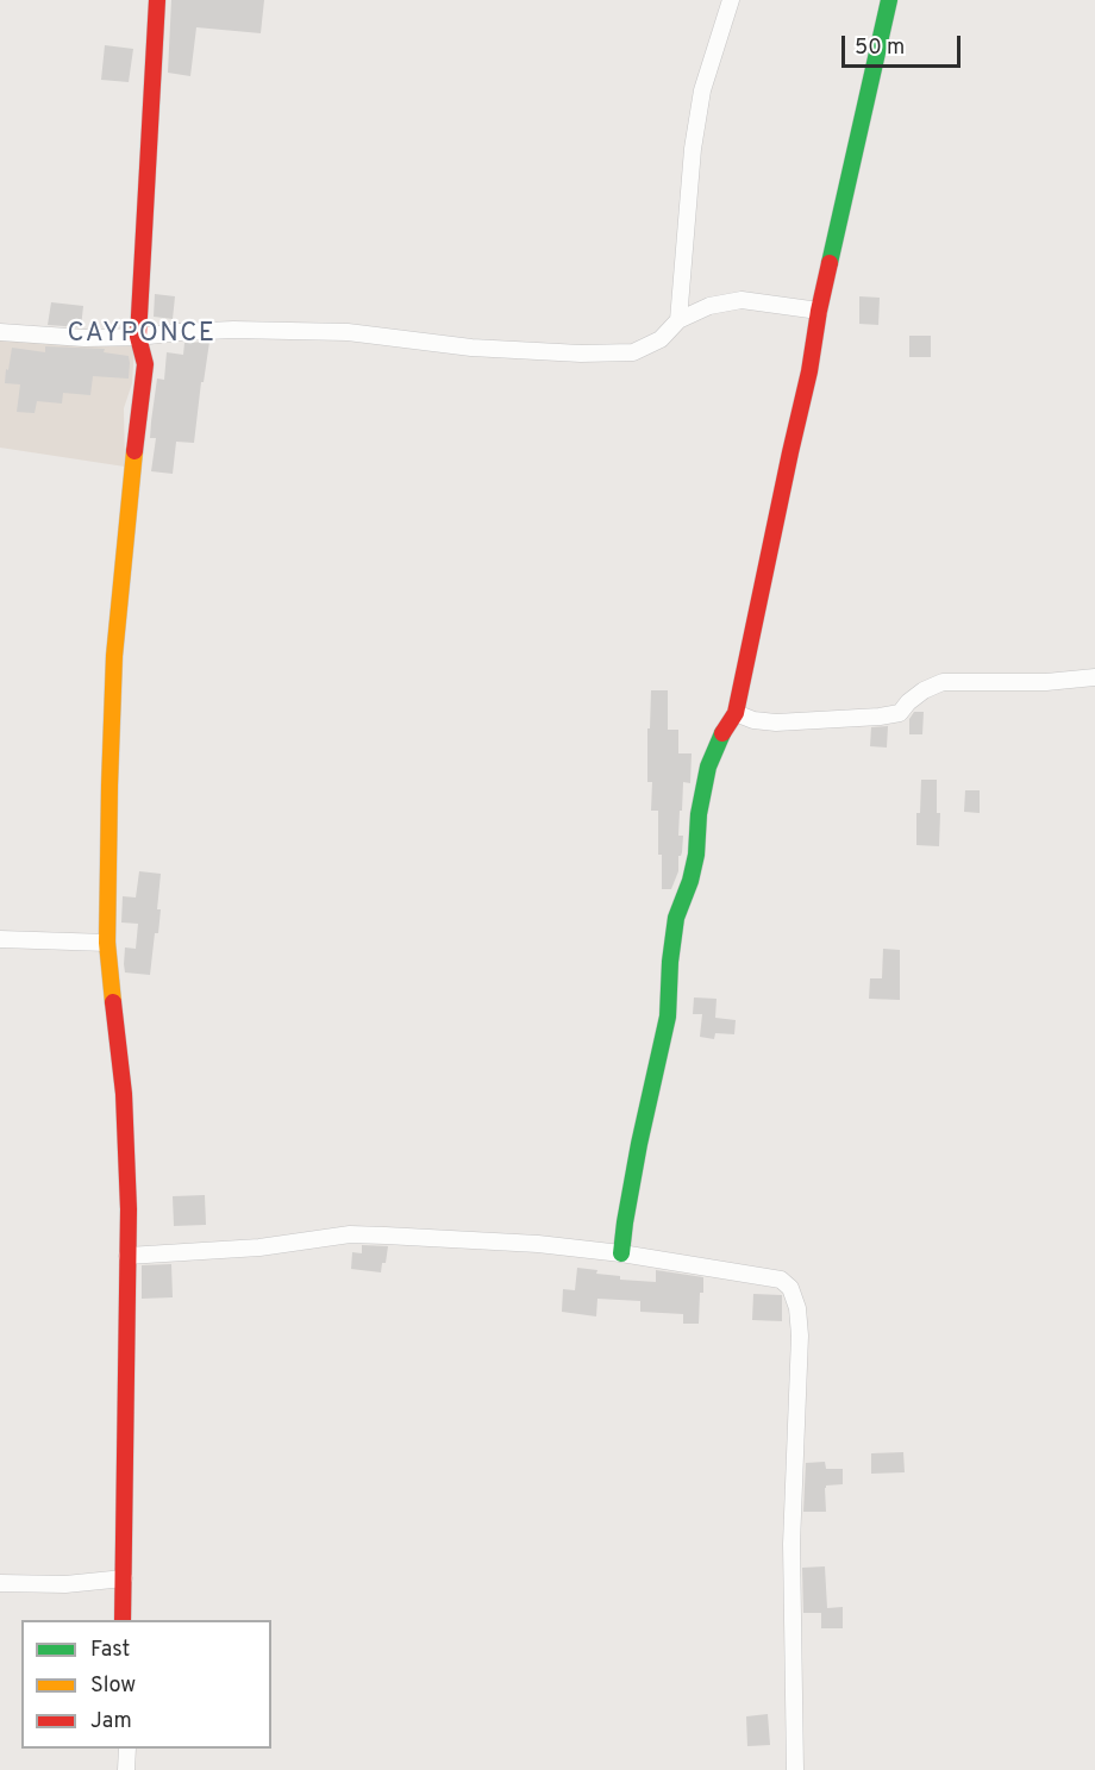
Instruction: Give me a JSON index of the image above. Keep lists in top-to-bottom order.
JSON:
{
  "districts": ["CAYPONCE"],
  "legend": ["Fast", "Slow", "Jam"],
  "scale_bar": "50 m"
}
